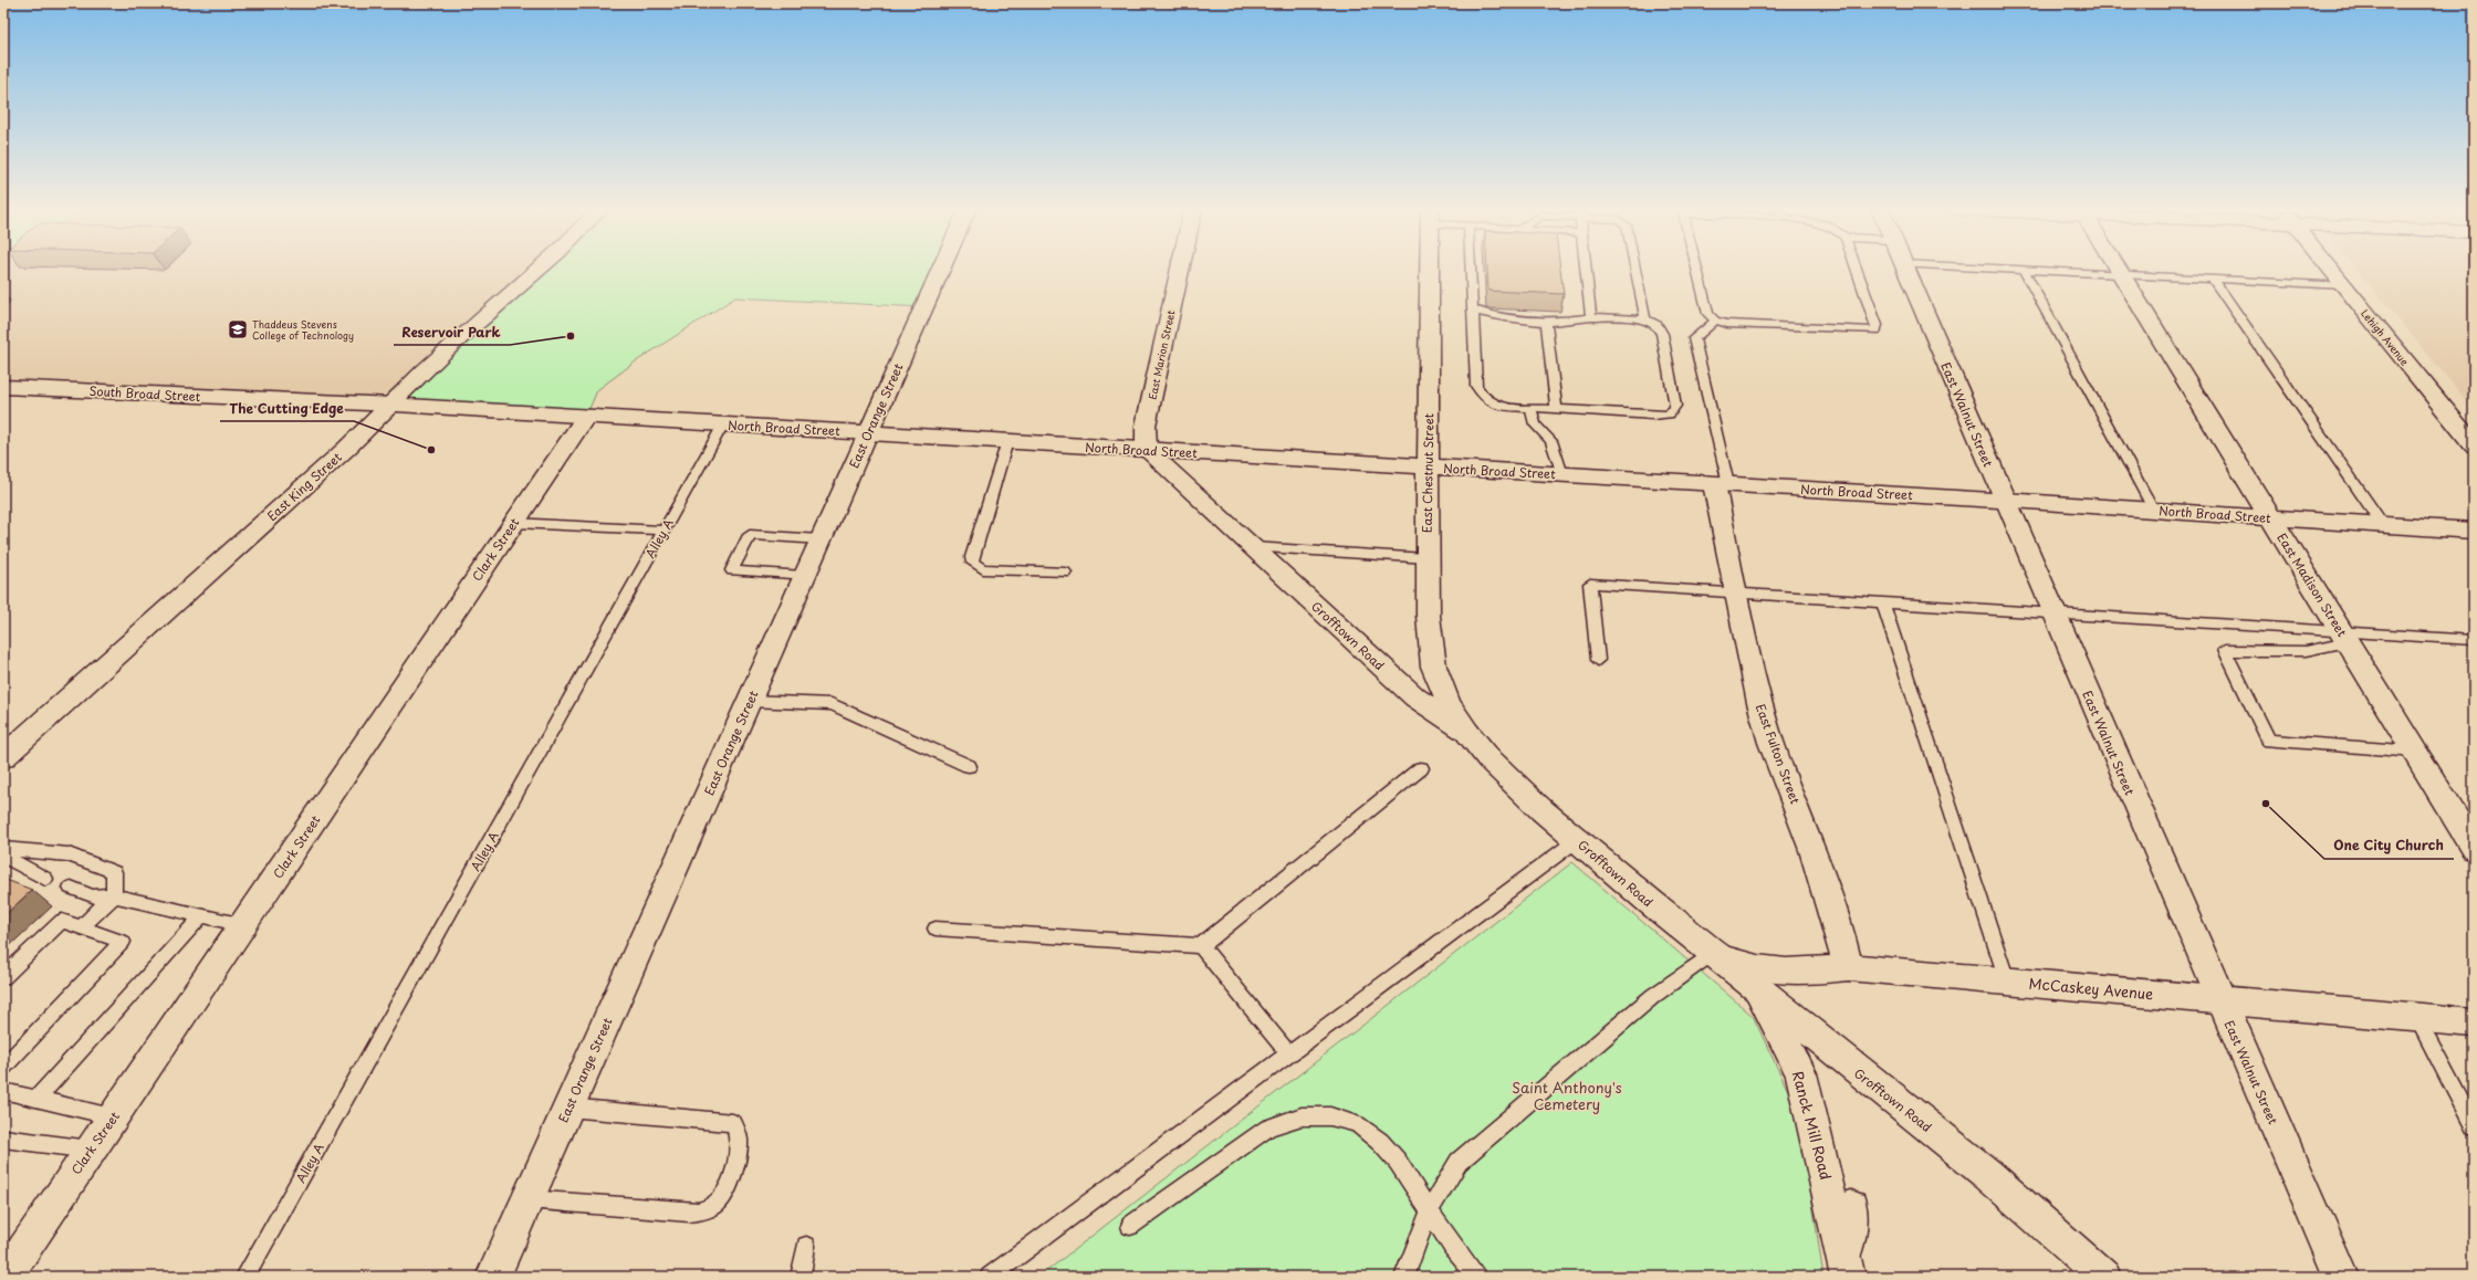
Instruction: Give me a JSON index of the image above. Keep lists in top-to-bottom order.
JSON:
{
  "streets": {
    "street": [
      "Lehigh Avenue",
      "East Marion Street",
      "South Broad Street",
      "East Walnut Street",
      "East Orange Street",
      "North Broad Street",
      "East Chestnut Street",
      "East King Street",
      "Clark Street",
      "East Madison Street",
      "Grofftown Road",
      "East Fulton Street",
      "McCaskey Avenue",
      "Ranck Mill Road"
    ],
    "lane": ["Alley A"]
  },
  "crossings": [
    ["East Marion Street", "North Broad Street"],
    ["East Marion Street", "Grofftown Road"],
    ["South Broad Street", "North Broad Street"],
    ["South Broad Street", "East King Street"],
    ["East Walnut Street", "North Broad Street"],
    ["East Walnut Street", "McCaskey Avenue"],
    ["East Orange Street", "North Broad Street"],
    ["North Broad Street", "East Chestnut Street"],
    ["North Broad Street", "East King Street"],
    ["North Broad Street", "Alley A"],
    ["North Broad Street", "Clark Street"],
    ["North Broad Street", "East Madison Street"],
    ["North Broad Street", "Grofftown Road"],
    ["North Broad Street", "East Fulton Street"],
    ["East Chestnut Street", "Grofftown Road"],
    ["Grofftown Road", "McCaskey Avenue"],
    ["Grofftown Road", "Ranck Mill Road"],
    ["East Fulton Street", "McCaskey Avenue"]
  ],
  "parks": ["Saint Anthony's Cemetery"],
  "places": {
    "school or university": ["Thaddeus Stevens College of Technology"],
    "other": ["Reservoir Park", "The Cutting Edge", "One City Church"]
  }
}
